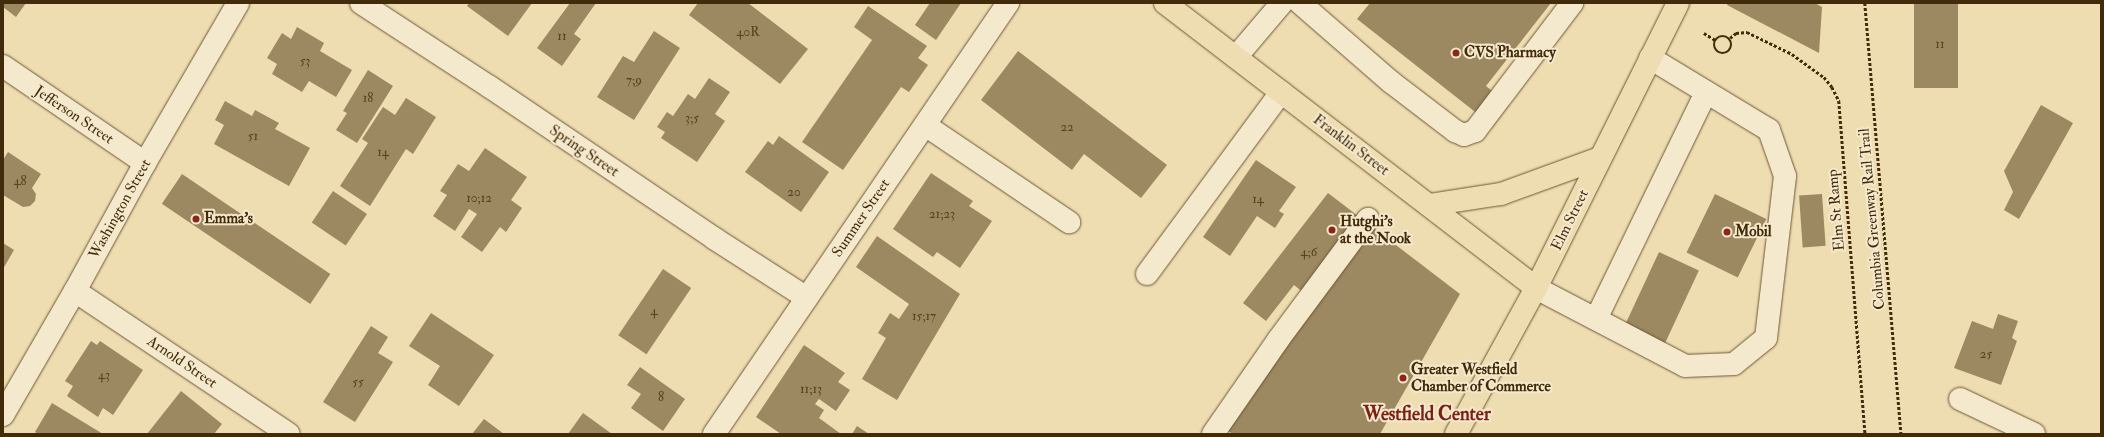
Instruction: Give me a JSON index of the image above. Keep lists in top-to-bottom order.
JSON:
{
  "streets": {
    "main road": ["Franklin Street", "Elm Street"],
    "street": [
      "Jefferson Street",
      "Spring Street",
      "Washington Street",
      "Summer Street",
      "Arnold Street"
    ],
    "path": ["Elm St Ramp", "Columbia Greenway Rail Trail"]
  },
  "crossings": [
    ["Jefferson Street", "Washington Street"],
    ["Franklin Street", "Elm Street"],
    ["Spring Street", "Summer Street"],
    ["Washington Street", "Arnold Street"]
  ],
  "districts": ["Westfield Center"],
  "places": [
    "CVS Pharmacy",
    "Emma's",
    "Hutghi's at the Nook",
    "Mobil",
    "Greater Westfield Chamber of Commerce"
  ],
  "house_numbers": [
    "40R",
    "11",
    "11",
    "53",
    "7;9",
    "18",
    "3;5",
    "22",
    "51",
    "14",
    "48",
    "20",
    "10;12",
    "14",
    "21;23",
    "4;6",
    "4",
    "15;17",
    "25",
    "43",
    "55",
    "11;13",
    "8"
  ]
}
